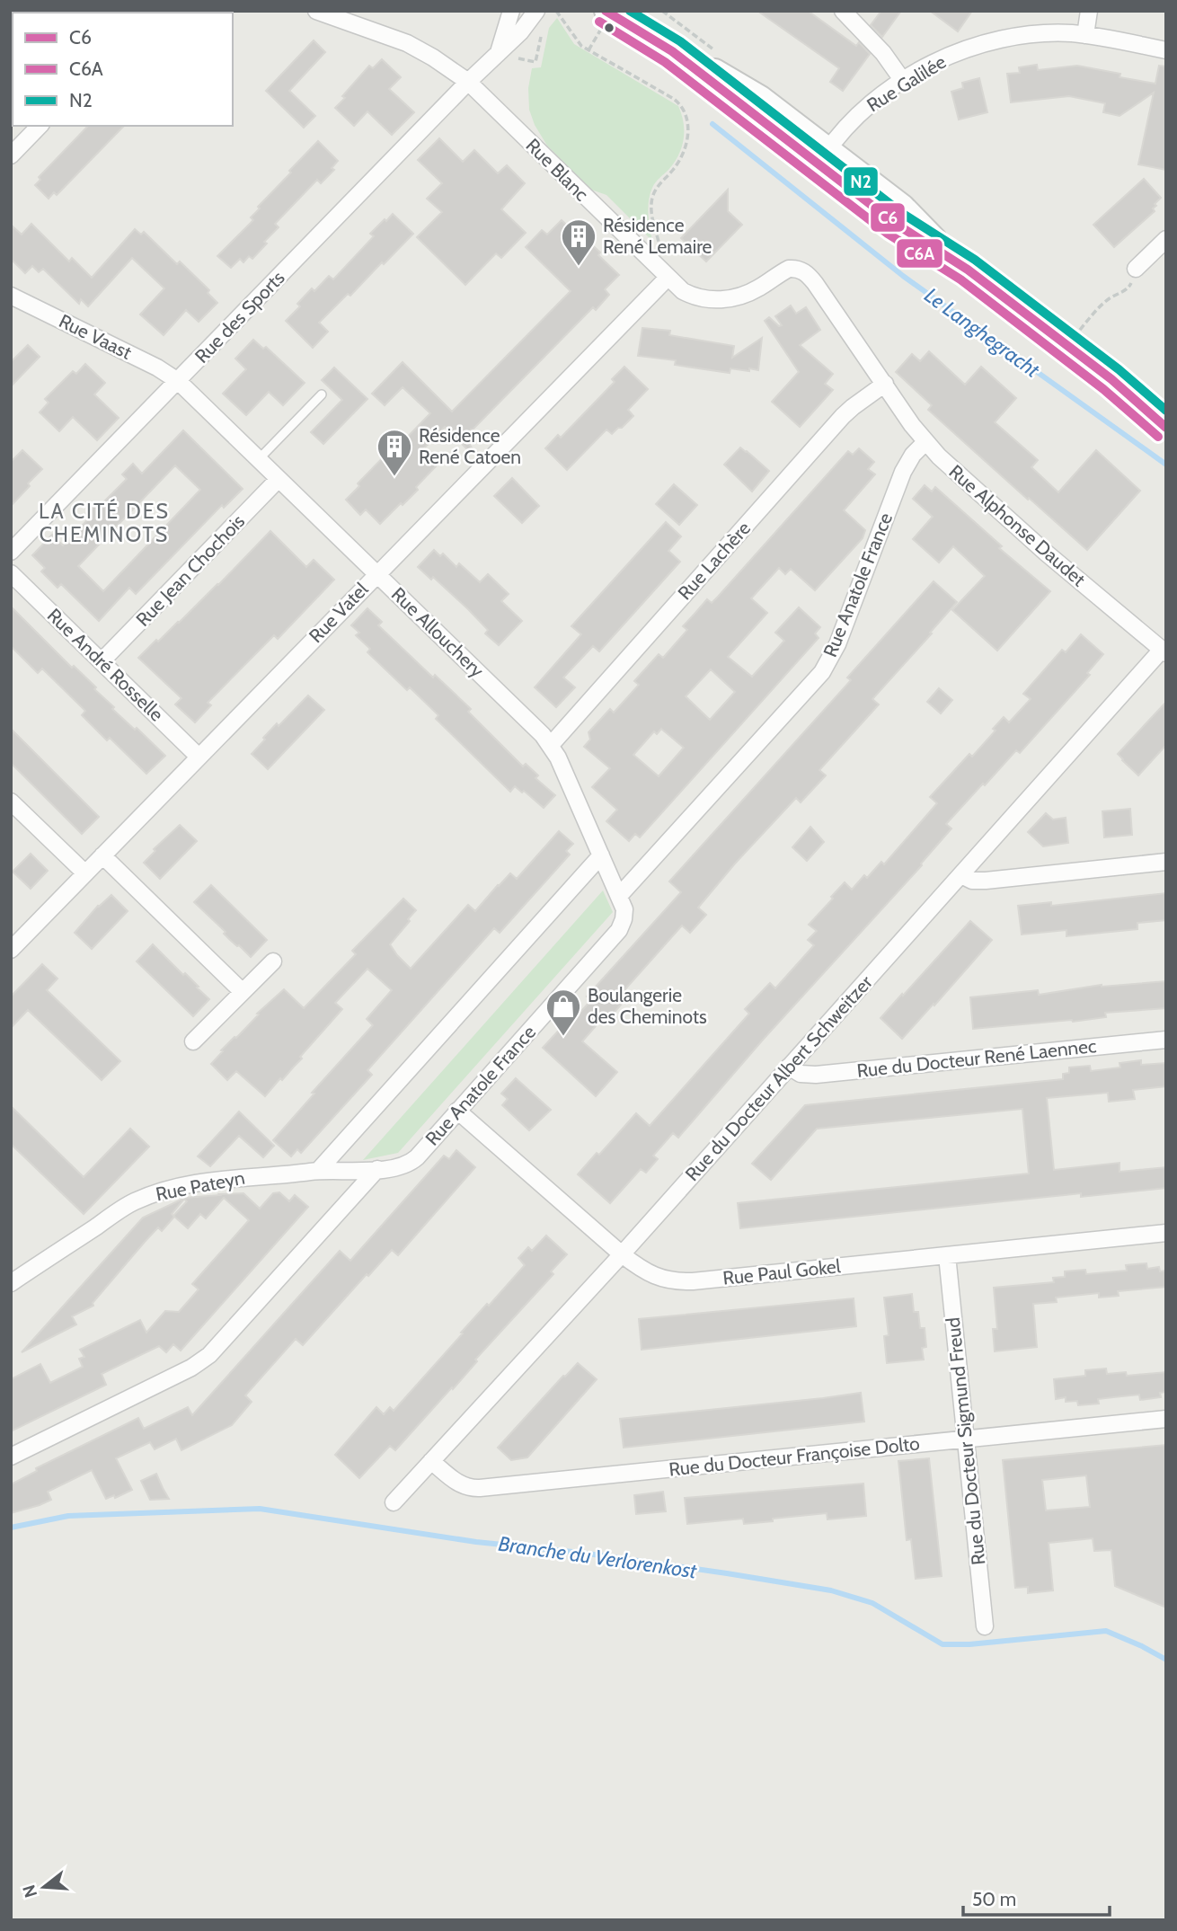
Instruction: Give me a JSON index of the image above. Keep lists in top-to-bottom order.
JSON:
{
  "streets": {
    "street": [
      "Rue Galilée",
      "Rue Blanc",
      "Rue des Sports",
      "Rue Vaast",
      "Rue Alphonse Daudet",
      "Rue Lachère",
      "Rue Jean Chochois",
      "Rue Anatole France",
      "Rue Vatel",
      "Rue Allouchery",
      "Rue André Rosselle",
      "Rue du Docteur René Laennec",
      "Rue du Docteur Albert Schweitzer",
      "Rue Pateyn",
      "Rue Paul Gokel",
      "Rue du Docteur Sigmund Freud",
      "Rue du Docteur Françoise Dolto"
    ]
  },
  "crossings": [
    ["Rue Blanc", "Rue des Sports"],
    ["Rue Blanc", "Rue Alphonse Daudet"],
    ["Rue Blanc", "Rue Lachère"],
    ["Rue Blanc", "Rue Vatel"],
    ["Rue des Sports", "Rue Vaast"],
    ["Rue des Sports", "Rue Allouchery"],
    ["Rue Vaast", "Rue Allouchery"],
    ["Rue Alphonse Daudet", "Rue Lachère"],
    ["Rue Alphonse Daudet", "Rue Anatole France"],
    ["Rue Alphonse Daudet", "Rue du Docteur Albert Schweitzer"],
    ["Rue Lachère", "Rue Allouchery"],
    ["Rue Jean Chochois", "Rue Allouchery"],
    ["Rue Jean Chochois", "Rue André Rosselle"],
    ["Rue Anatole France", "Rue Allouchery"],
    ["Rue Anatole France", "Rue Pateyn"],
    ["Rue Anatole France", "Rue Paul Gokel"],
    ["Rue Vatel", "Rue Allouchery"],
    ["Rue Vatel", "Rue André Rosselle"],
    ["Rue du Docteur René Laennec", "Rue du Docteur Albert Schweitzer"],
    ["Rue du Docteur Albert Schweitzer", "Rue Paul Gokel"],
    ["Rue du Docteur Albert Schweitzer", "Rue du Docteur Françoise Dolto"],
    ["Rue Paul Gokel", "Rue du Docteur Sigmund Freud"],
    ["Rue du Docteur Sigmund Freud", "Rue du Docteur Françoise Dolto"]
  ],
  "districts": ["LA CITÉ DES CHEMINOTS"],
  "water": ["Le Langhegracht", "Branche du Verlorenkost"],
  "places": {
    "building": ["Résidence René Lemaire", "Résidence René Catoen"],
    "shop": ["Boulangerie des Cheminots"]
  },
  "lines": ["transit line C6", "transit line N2", "transit line C6A"],
  "legend": ["C6", "C6A", "N2"],
  "scale_bar": "50 m",
  "north": "left"
}
